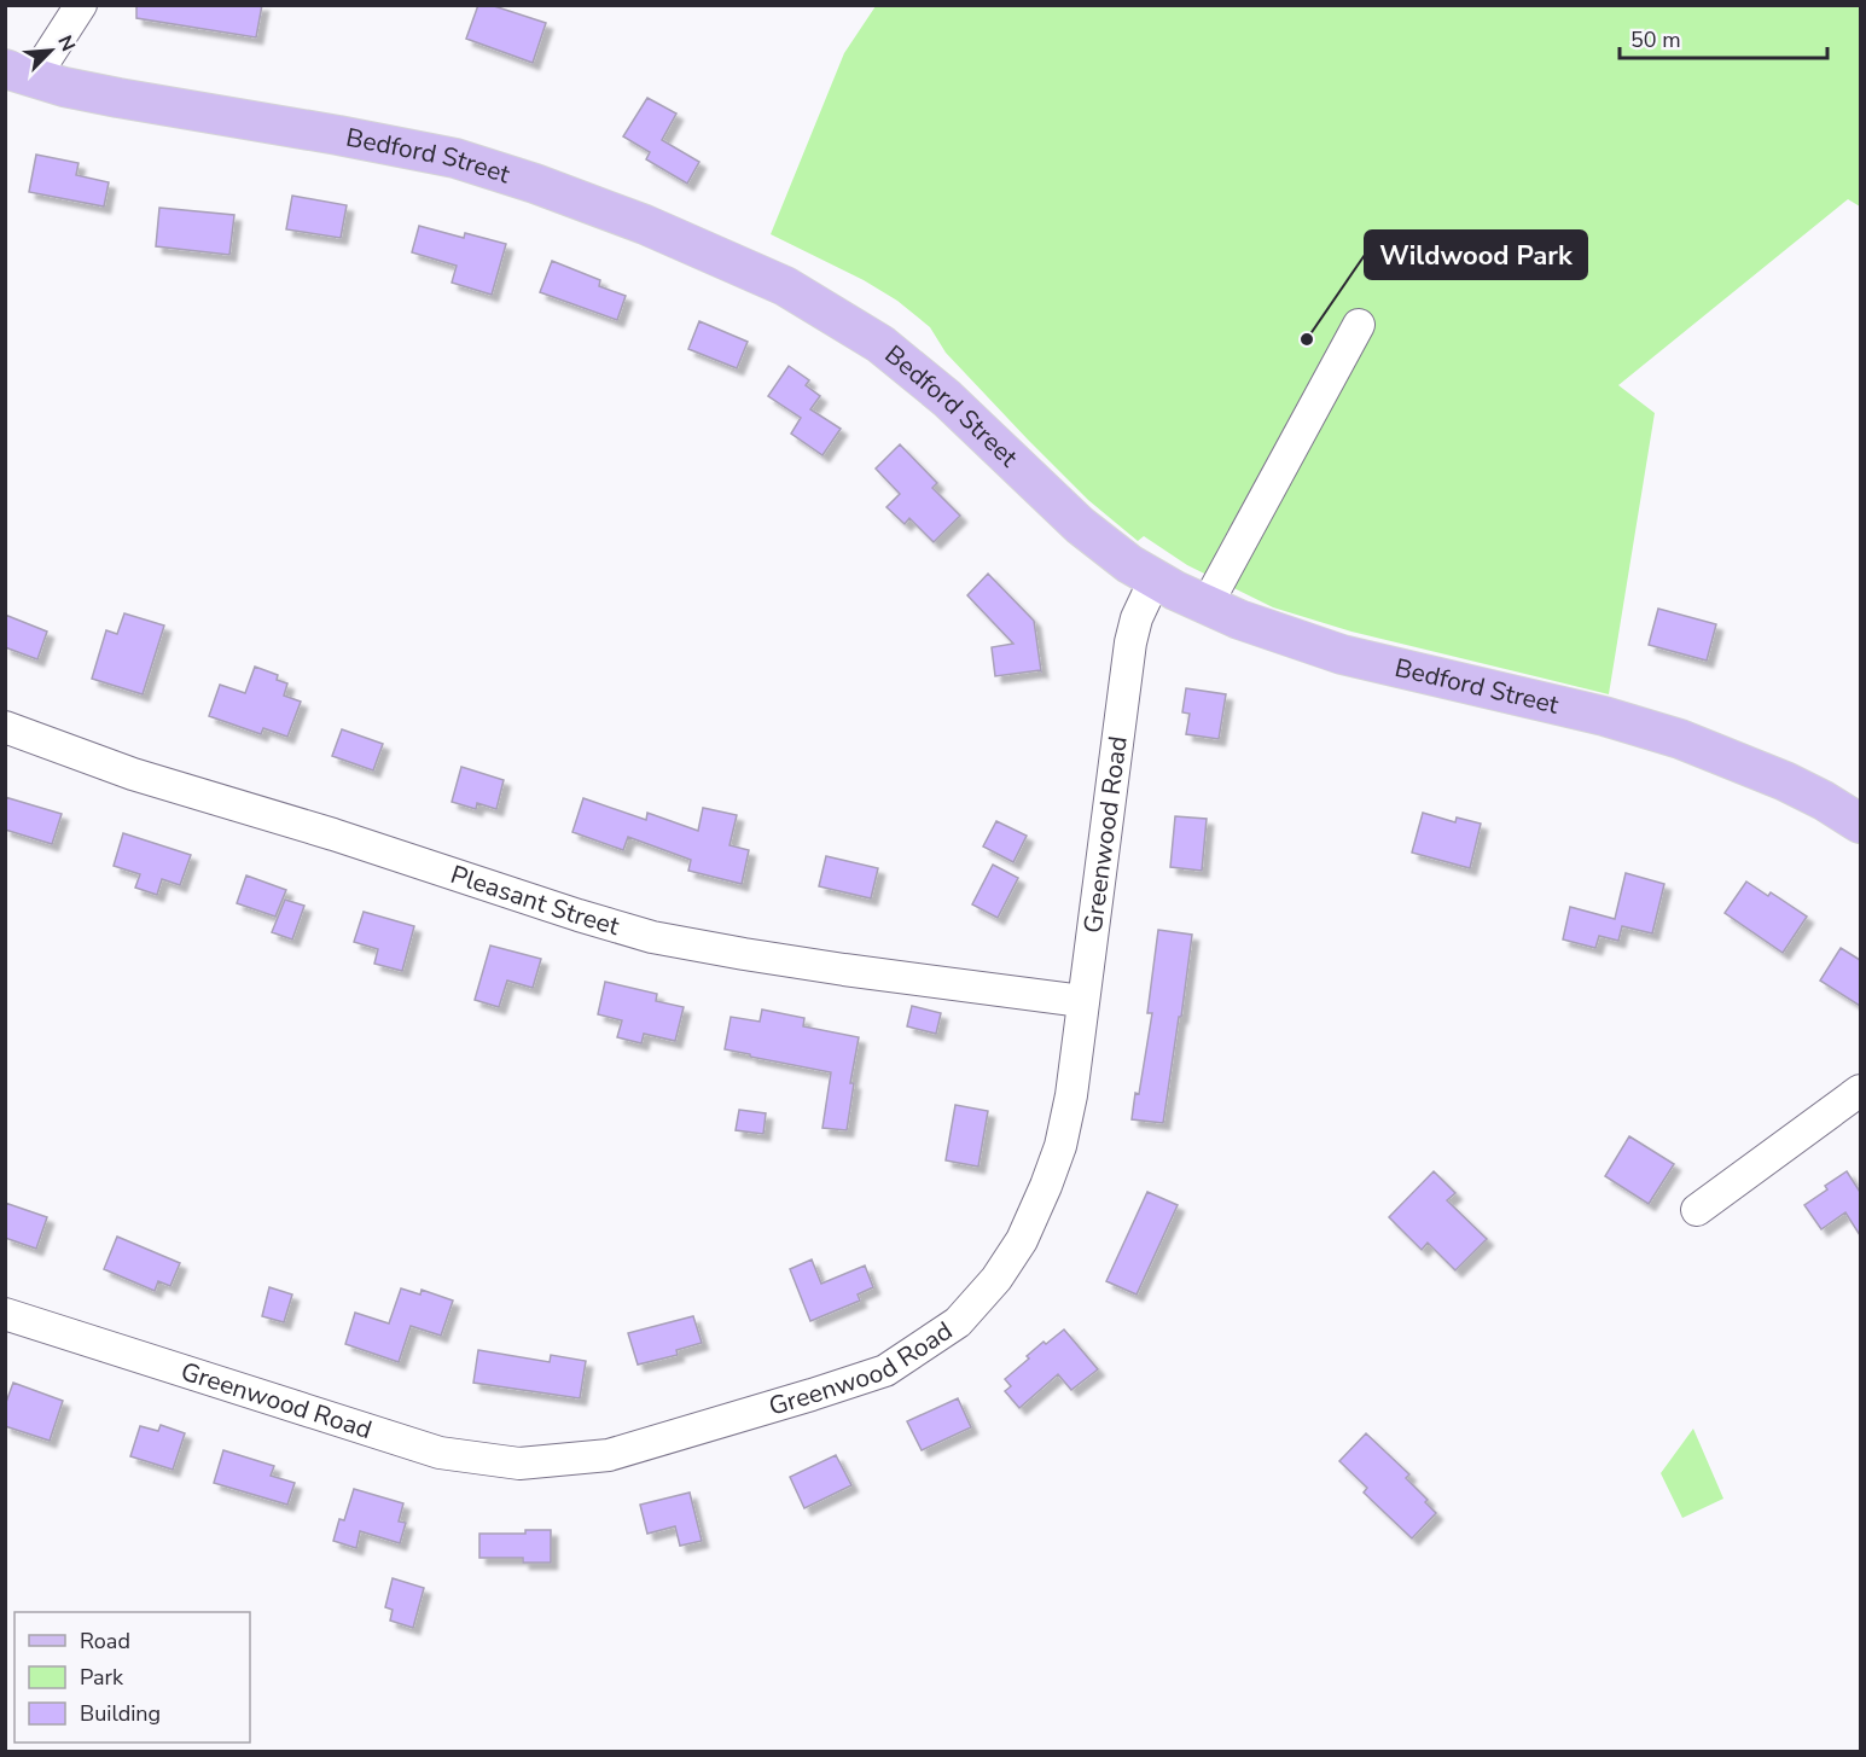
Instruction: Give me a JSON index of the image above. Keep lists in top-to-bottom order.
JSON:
{
  "streets": {
    "main road": ["Bedford Street"],
    "street": ["Greenwood Road", "Pleasant Street"]
  },
  "crossings": [
    ["Bedford Street", "Greenwood Road"],
    ["Greenwood Road", "Pleasant Street"]
  ],
  "places": ["Wildwood Park"],
  "legend": ["Road", "Park", "Building"],
  "scale_bar": "50 m",
  "north": "top right"
}
